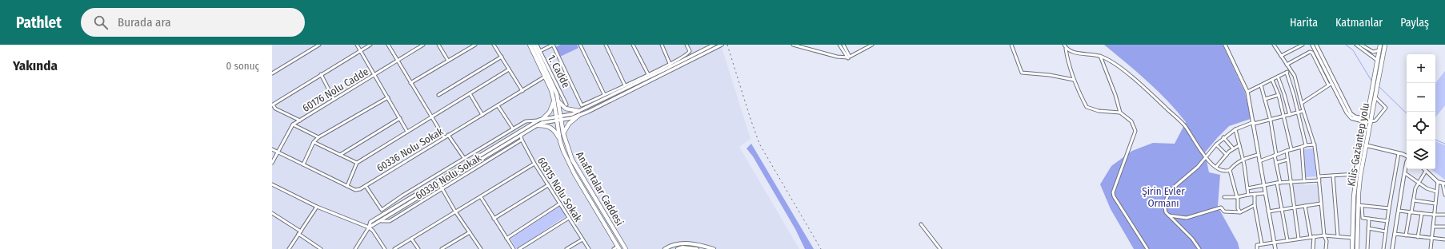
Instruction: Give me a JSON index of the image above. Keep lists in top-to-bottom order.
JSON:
{
  "streets": {
    "main road": ["Kilis-Gaziantep yolu", "Anafartalar Caddesi"],
    "street": [
      "1. Cadde",
      "60176 Nolu Cadde",
      "60336 Nolu Sokak",
      "60330 Nolu Sokak",
      "60315 Nolu Sokak"
    ]
  },
  "crossings": [
    ["1. Cadde", "Anafartalar Caddesi"],
    ["60336 Nolu Sokak", "Anafartalar Caddesi"],
    ["60330 Nolu Sokak", "60315 Nolu Sokak"]
  ],
  "parks": ["Şirin Evler Ormanı"],
  "page": {
    "header": "Pathlet",
    "search": "Burada ara",
    "nav": ["Harita", "Katmanlar", "Paylaş"],
    "heading": ["Yakında", "0 sonuç"],
    "map_buttons": ["+", "−"]
  }
}
